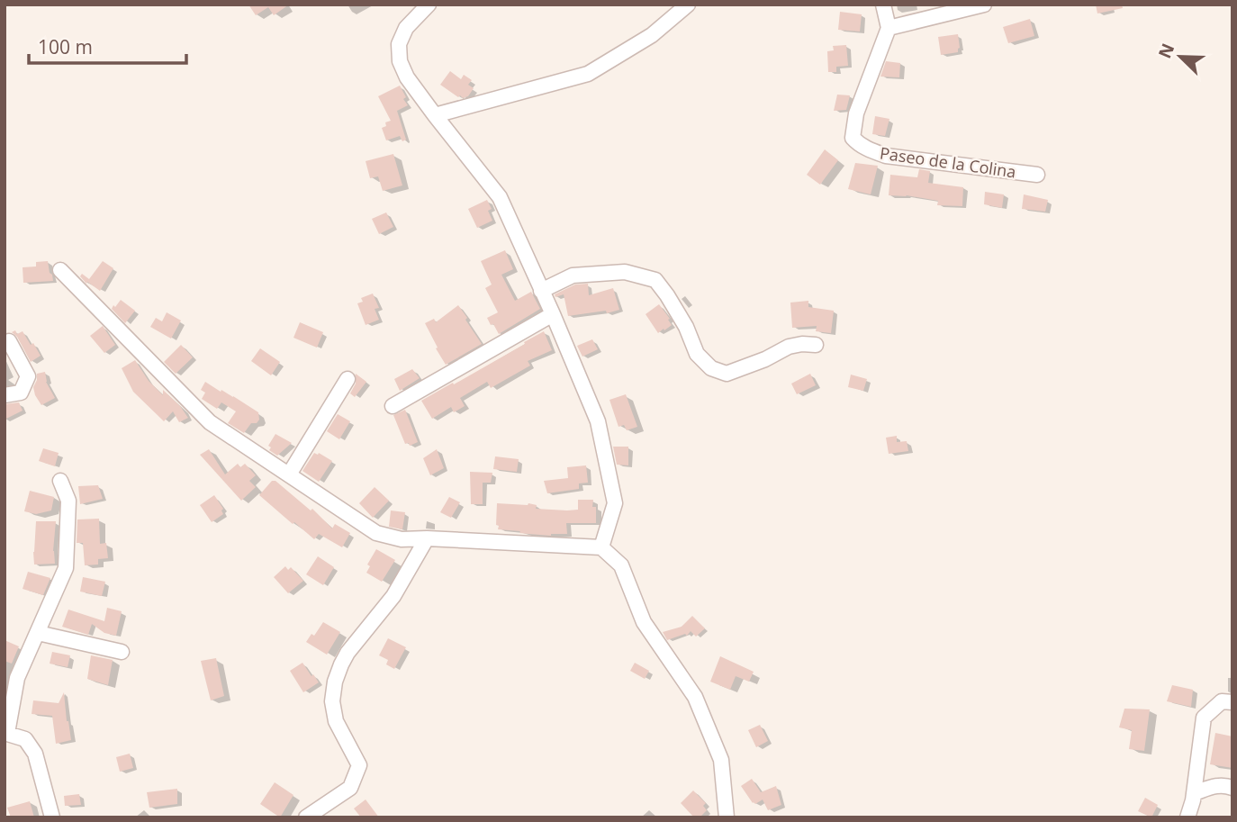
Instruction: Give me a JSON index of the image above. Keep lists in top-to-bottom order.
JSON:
{
  "streets": {
    "street": ["Paseo de la Colina"]
  },
  "scale_bar": "100 m",
  "north": "top left"
}
